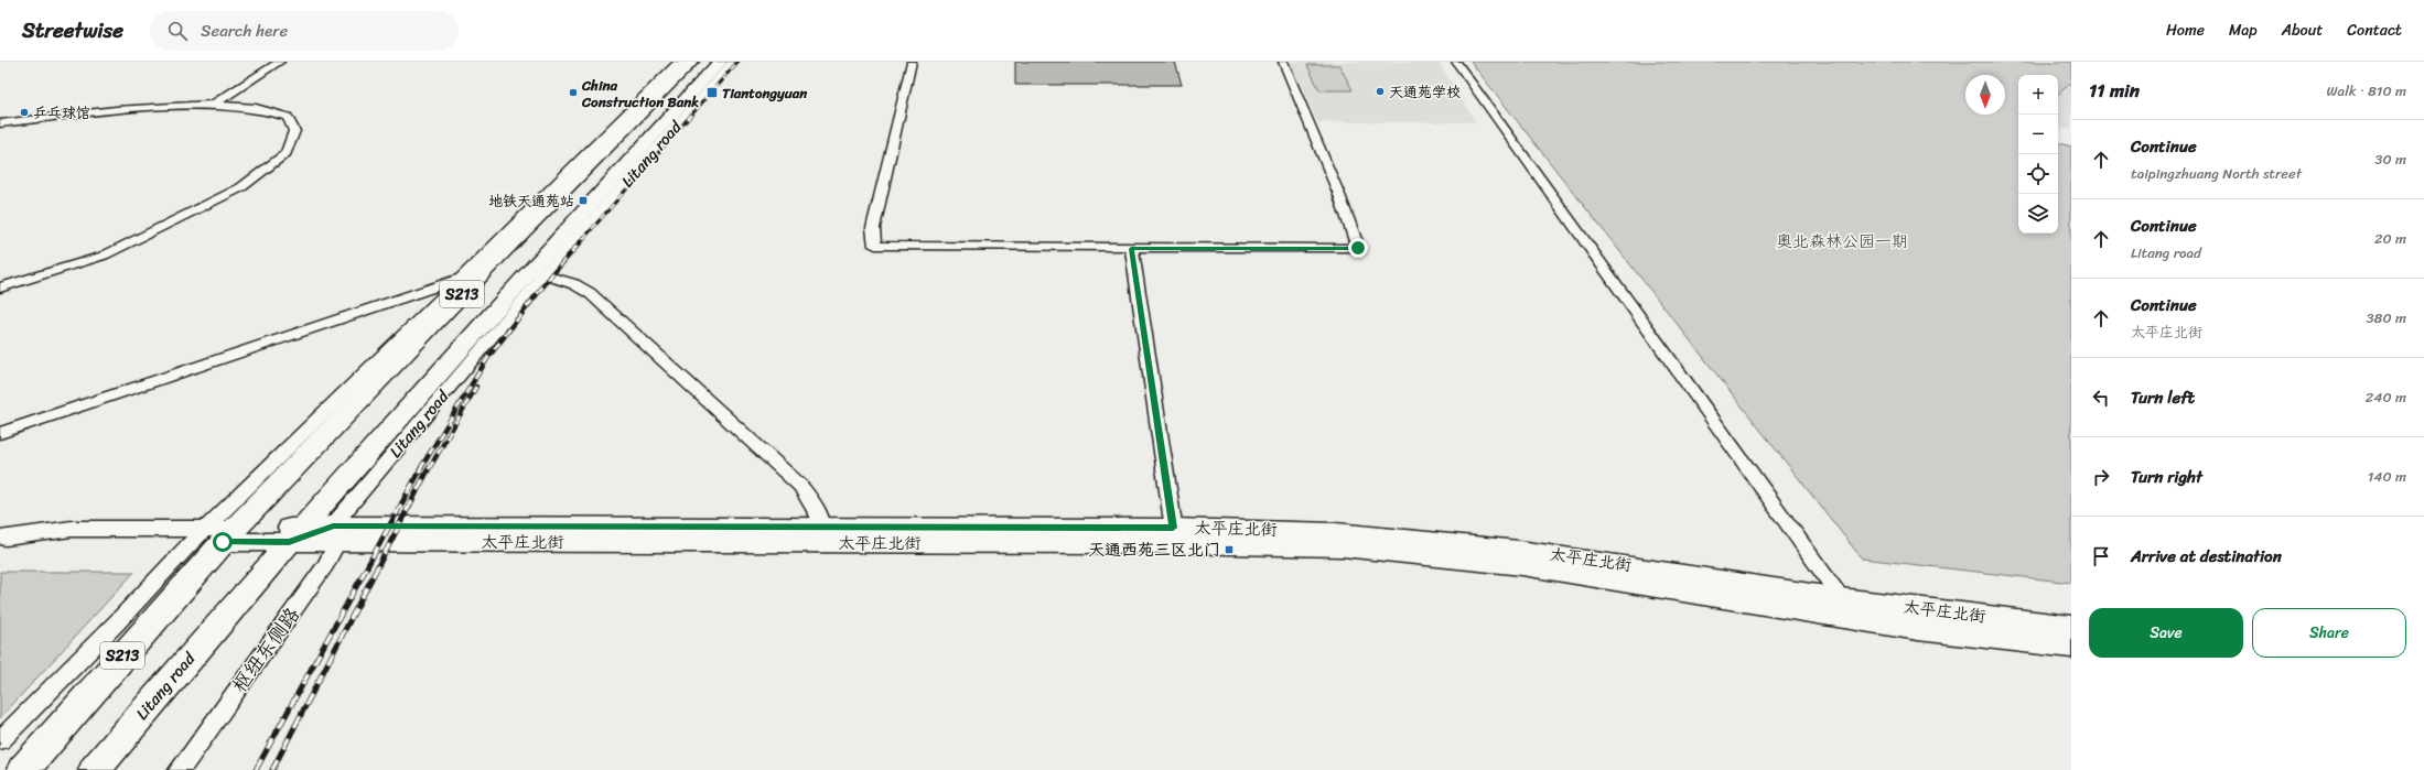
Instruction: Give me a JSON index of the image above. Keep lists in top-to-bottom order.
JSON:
{
  "streets": {
    "main road": ["Litang road", "S213", "太平庄北街"],
    "street": ["枢纽东侧路"]
  },
  "crossings": [
    ["Litang road", "太平庄北街"],
    ["Litang road", "枢纽东侧路"],
    ["太平庄北街", "枢纽东侧路"]
  ],
  "parks": ["奥北森林公园一期"],
  "places": {
    "other": ["天通苑学校", "China Construction Bank", "乒乓球馆"],
    "transit": ["Tiantongyuan", "地铁天通苑站", "天通西苑三区北门"]
  },
  "north": "bottom",
  "page": {
    "header": "Streetwise",
    "search": "Search here",
    "nav": [
      "Home",
      "Map",
      "About",
      "Contact"
    ],
    "heading": ["11 min", "Walk · 810 m"],
    "map_buttons": ["+", "−"],
    "list": [
      ["Continue", "taipingzhuang North street", "30 m"],
      ["Continue", "Litang road", "20 m"],
      ["Continue", "太平庄北街", "380 m"],
      ["Turn left", "240 m"],
      ["Turn right", "140 m"],
      "Arrive at destination"
    ],
    "buttons": ["Save", "Share"]
  }
}
